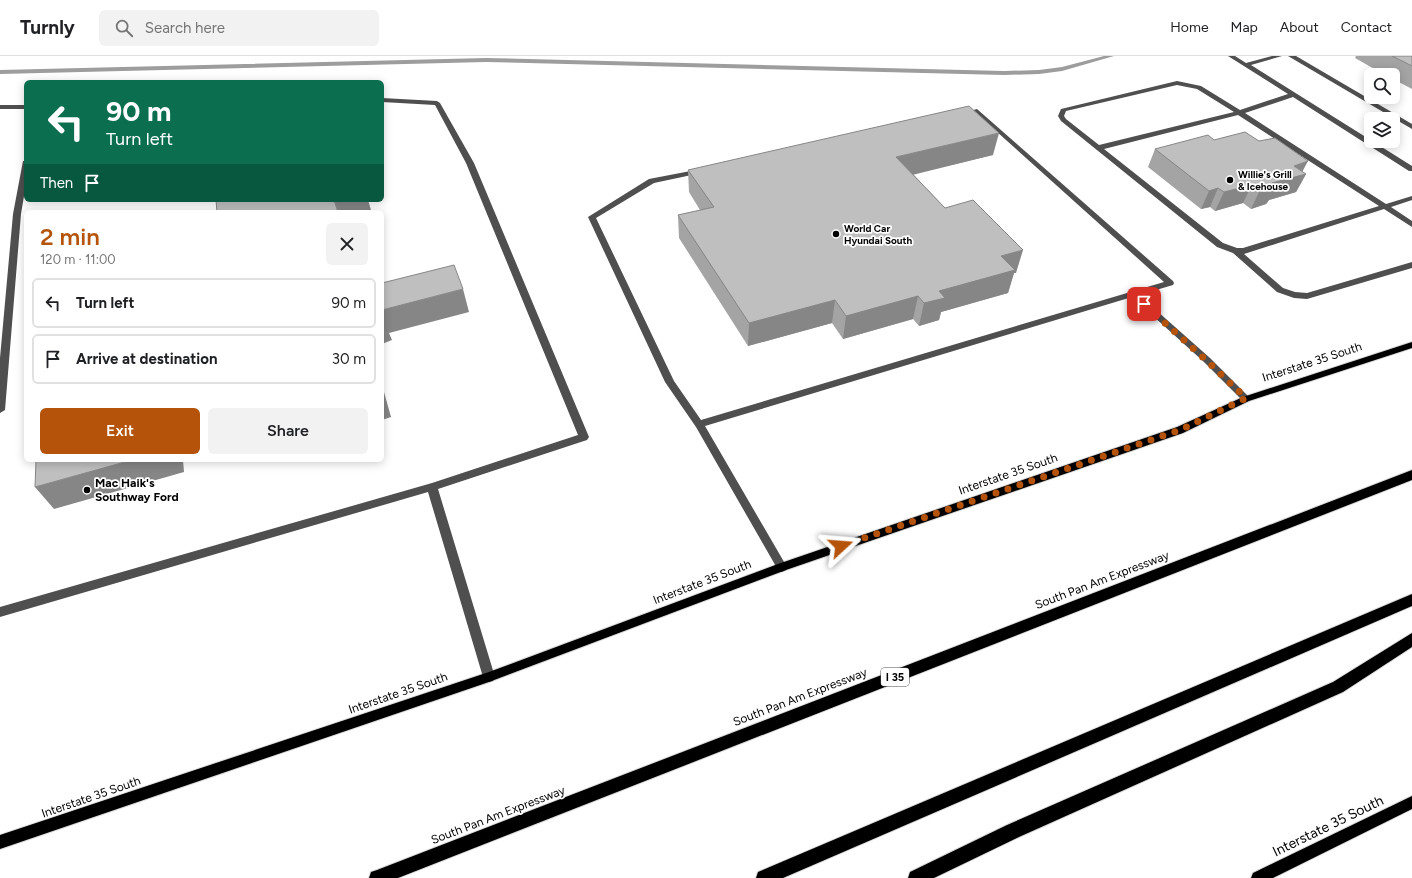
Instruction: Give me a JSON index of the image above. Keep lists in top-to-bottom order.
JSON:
{
  "streets": {
    "highway": ["South Pan Am Expressway", "I 35"],
    "main road": ["Interstate 35 South"]
  },
  "places": ["Willie's Grill & Icehouse", "World Car Hyundai South", "Mac Haik's Southway Ford"],
  "page": {
    "header": "Turnly",
    "search": "Search here",
    "nav": [
      "Home",
      "Map",
      "About",
      "Contact"
    ],
    "turn": ["90 m", "Turn left"],
    "then": "Then",
    "heading": ["2 min", "120 m · 11:00"],
    "list": [
      {
        "name": "Turn left",
        "value": "90 m"
      },
      {
        "name": "Arrive at destination",
        "value": "30 m"
      }
    ],
    "buttons": ["Exit", "Share"]
  }
}
